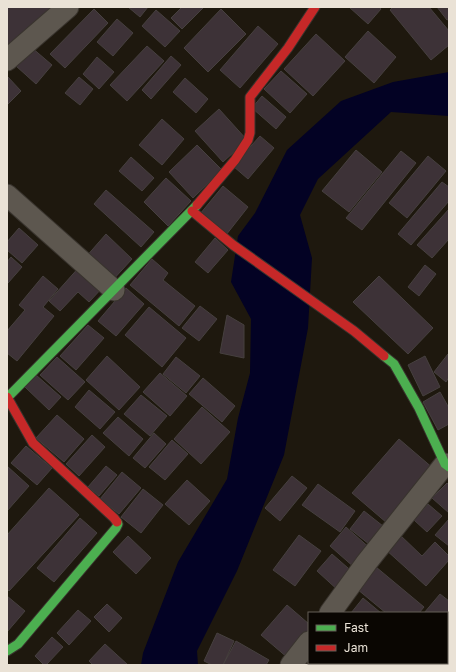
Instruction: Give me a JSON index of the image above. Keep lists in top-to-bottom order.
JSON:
{
  "legend": ["Fast", "Jam"]
}
